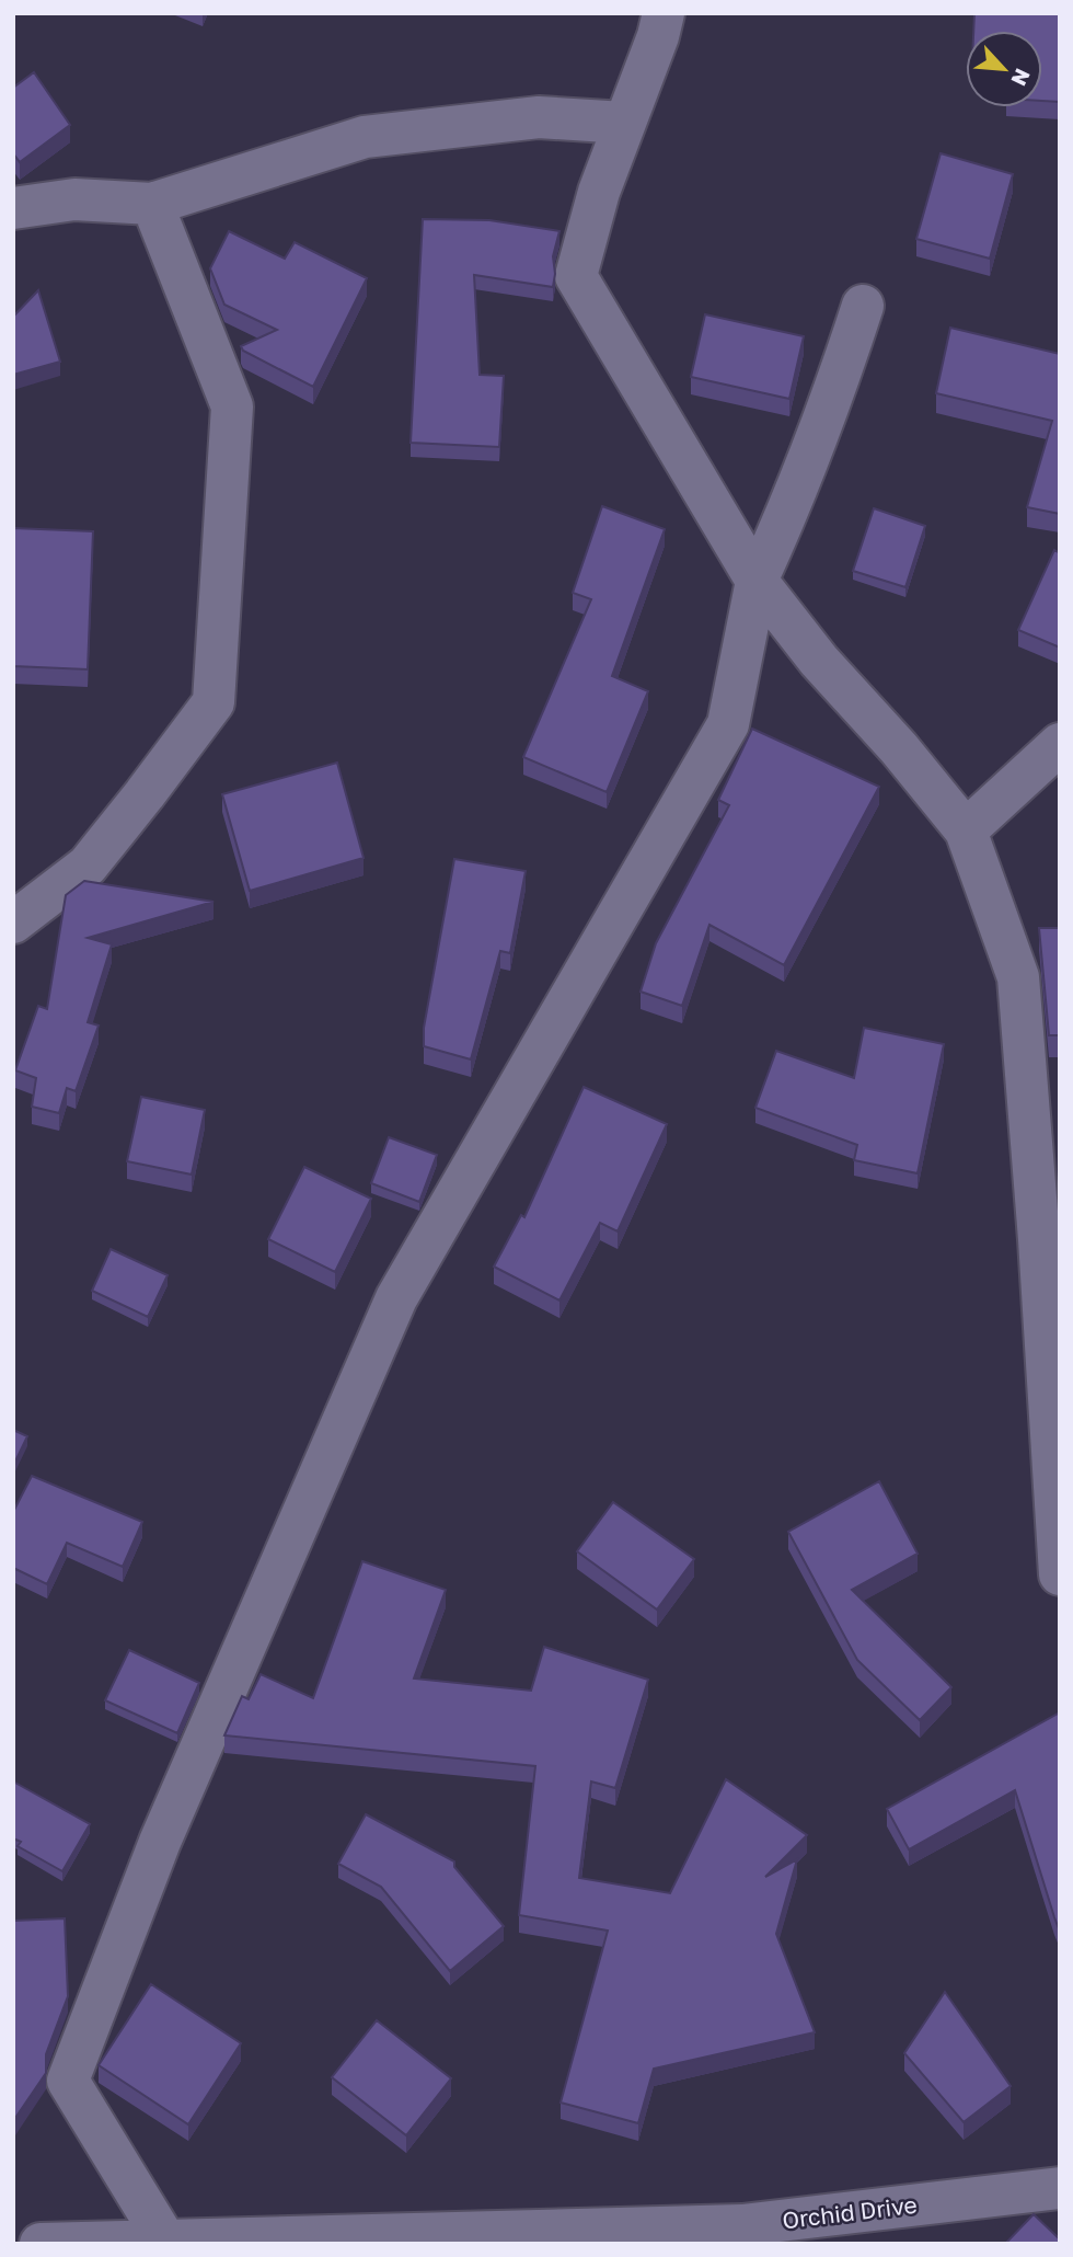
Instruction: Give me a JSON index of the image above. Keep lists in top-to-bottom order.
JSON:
{
  "streets": {
    "street": ["Orchid Drive"]
  },
  "north": "bottom right"
}
